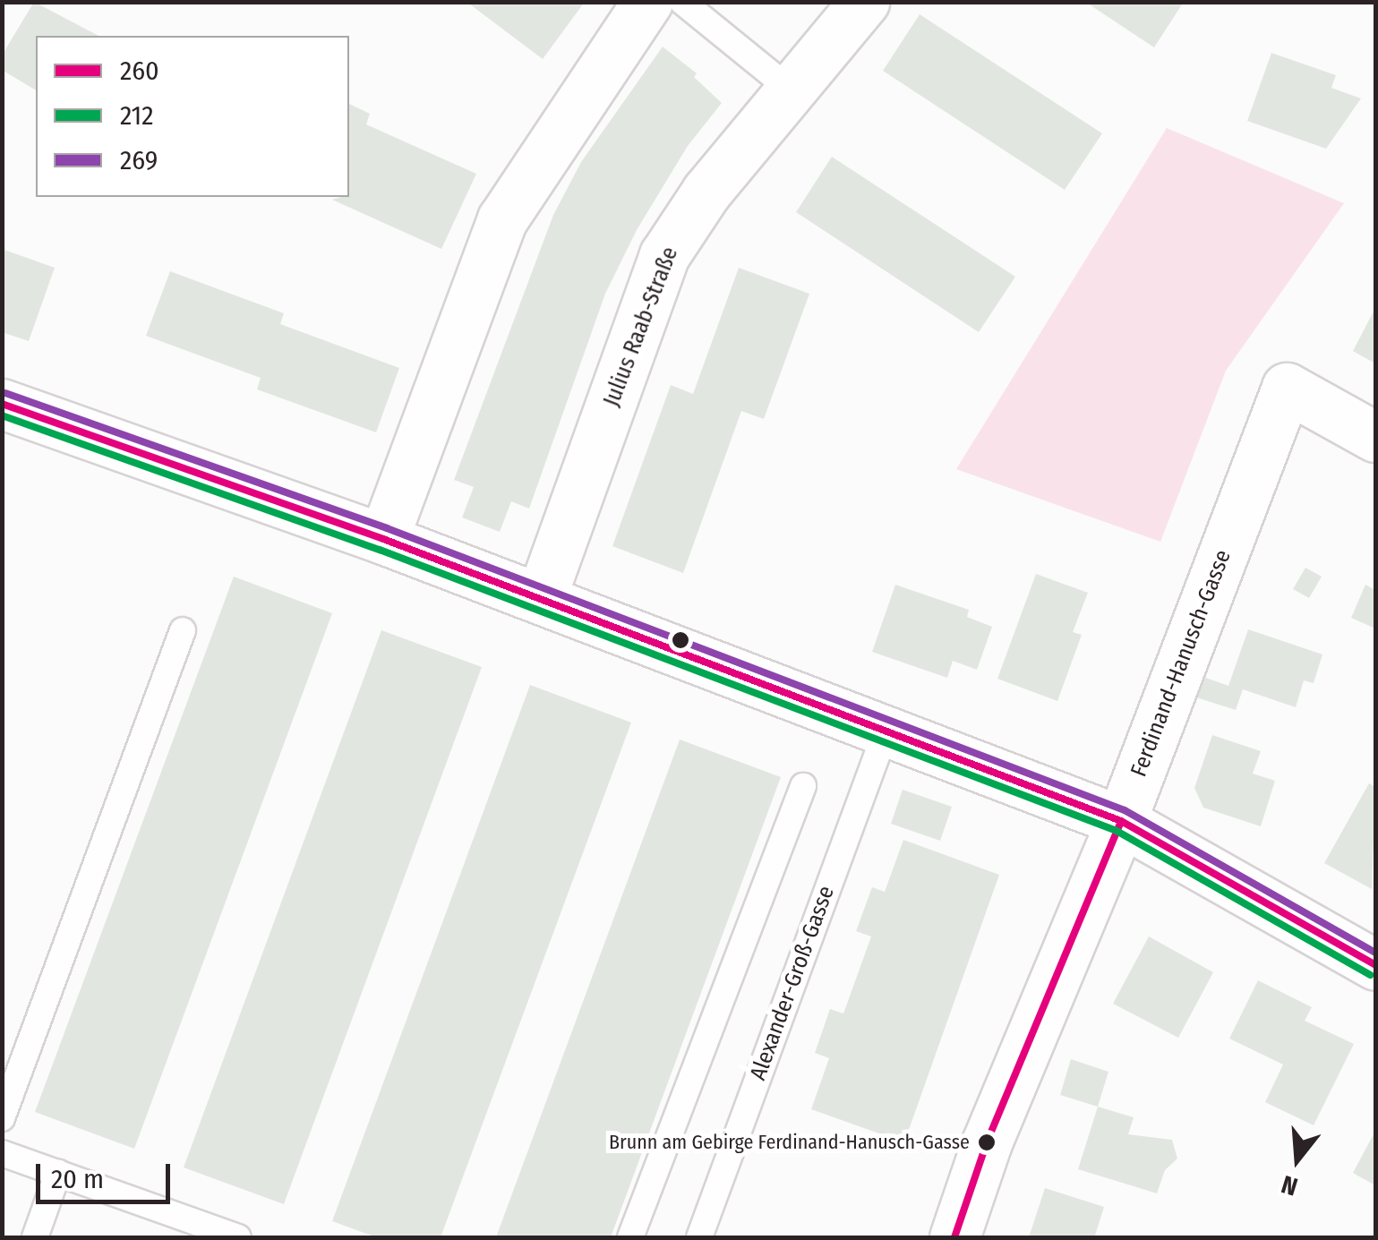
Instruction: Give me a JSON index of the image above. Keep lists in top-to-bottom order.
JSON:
{
  "streets": {
    "street": ["Julius Raab-Straße", "Ferdinand-Hanusch-Gasse"],
    "lane": ["Alexander-Groß-Gasse"]
  },
  "places": ["Brunn am Gebirge Ferdinand-Hanusch-Gasse"],
  "lines": ["transit line 269", "transit line 260", "transit line 212"],
  "legend": ["260", "212", "269"],
  "scale_bar": "20 m",
  "north": "bottom"
}
